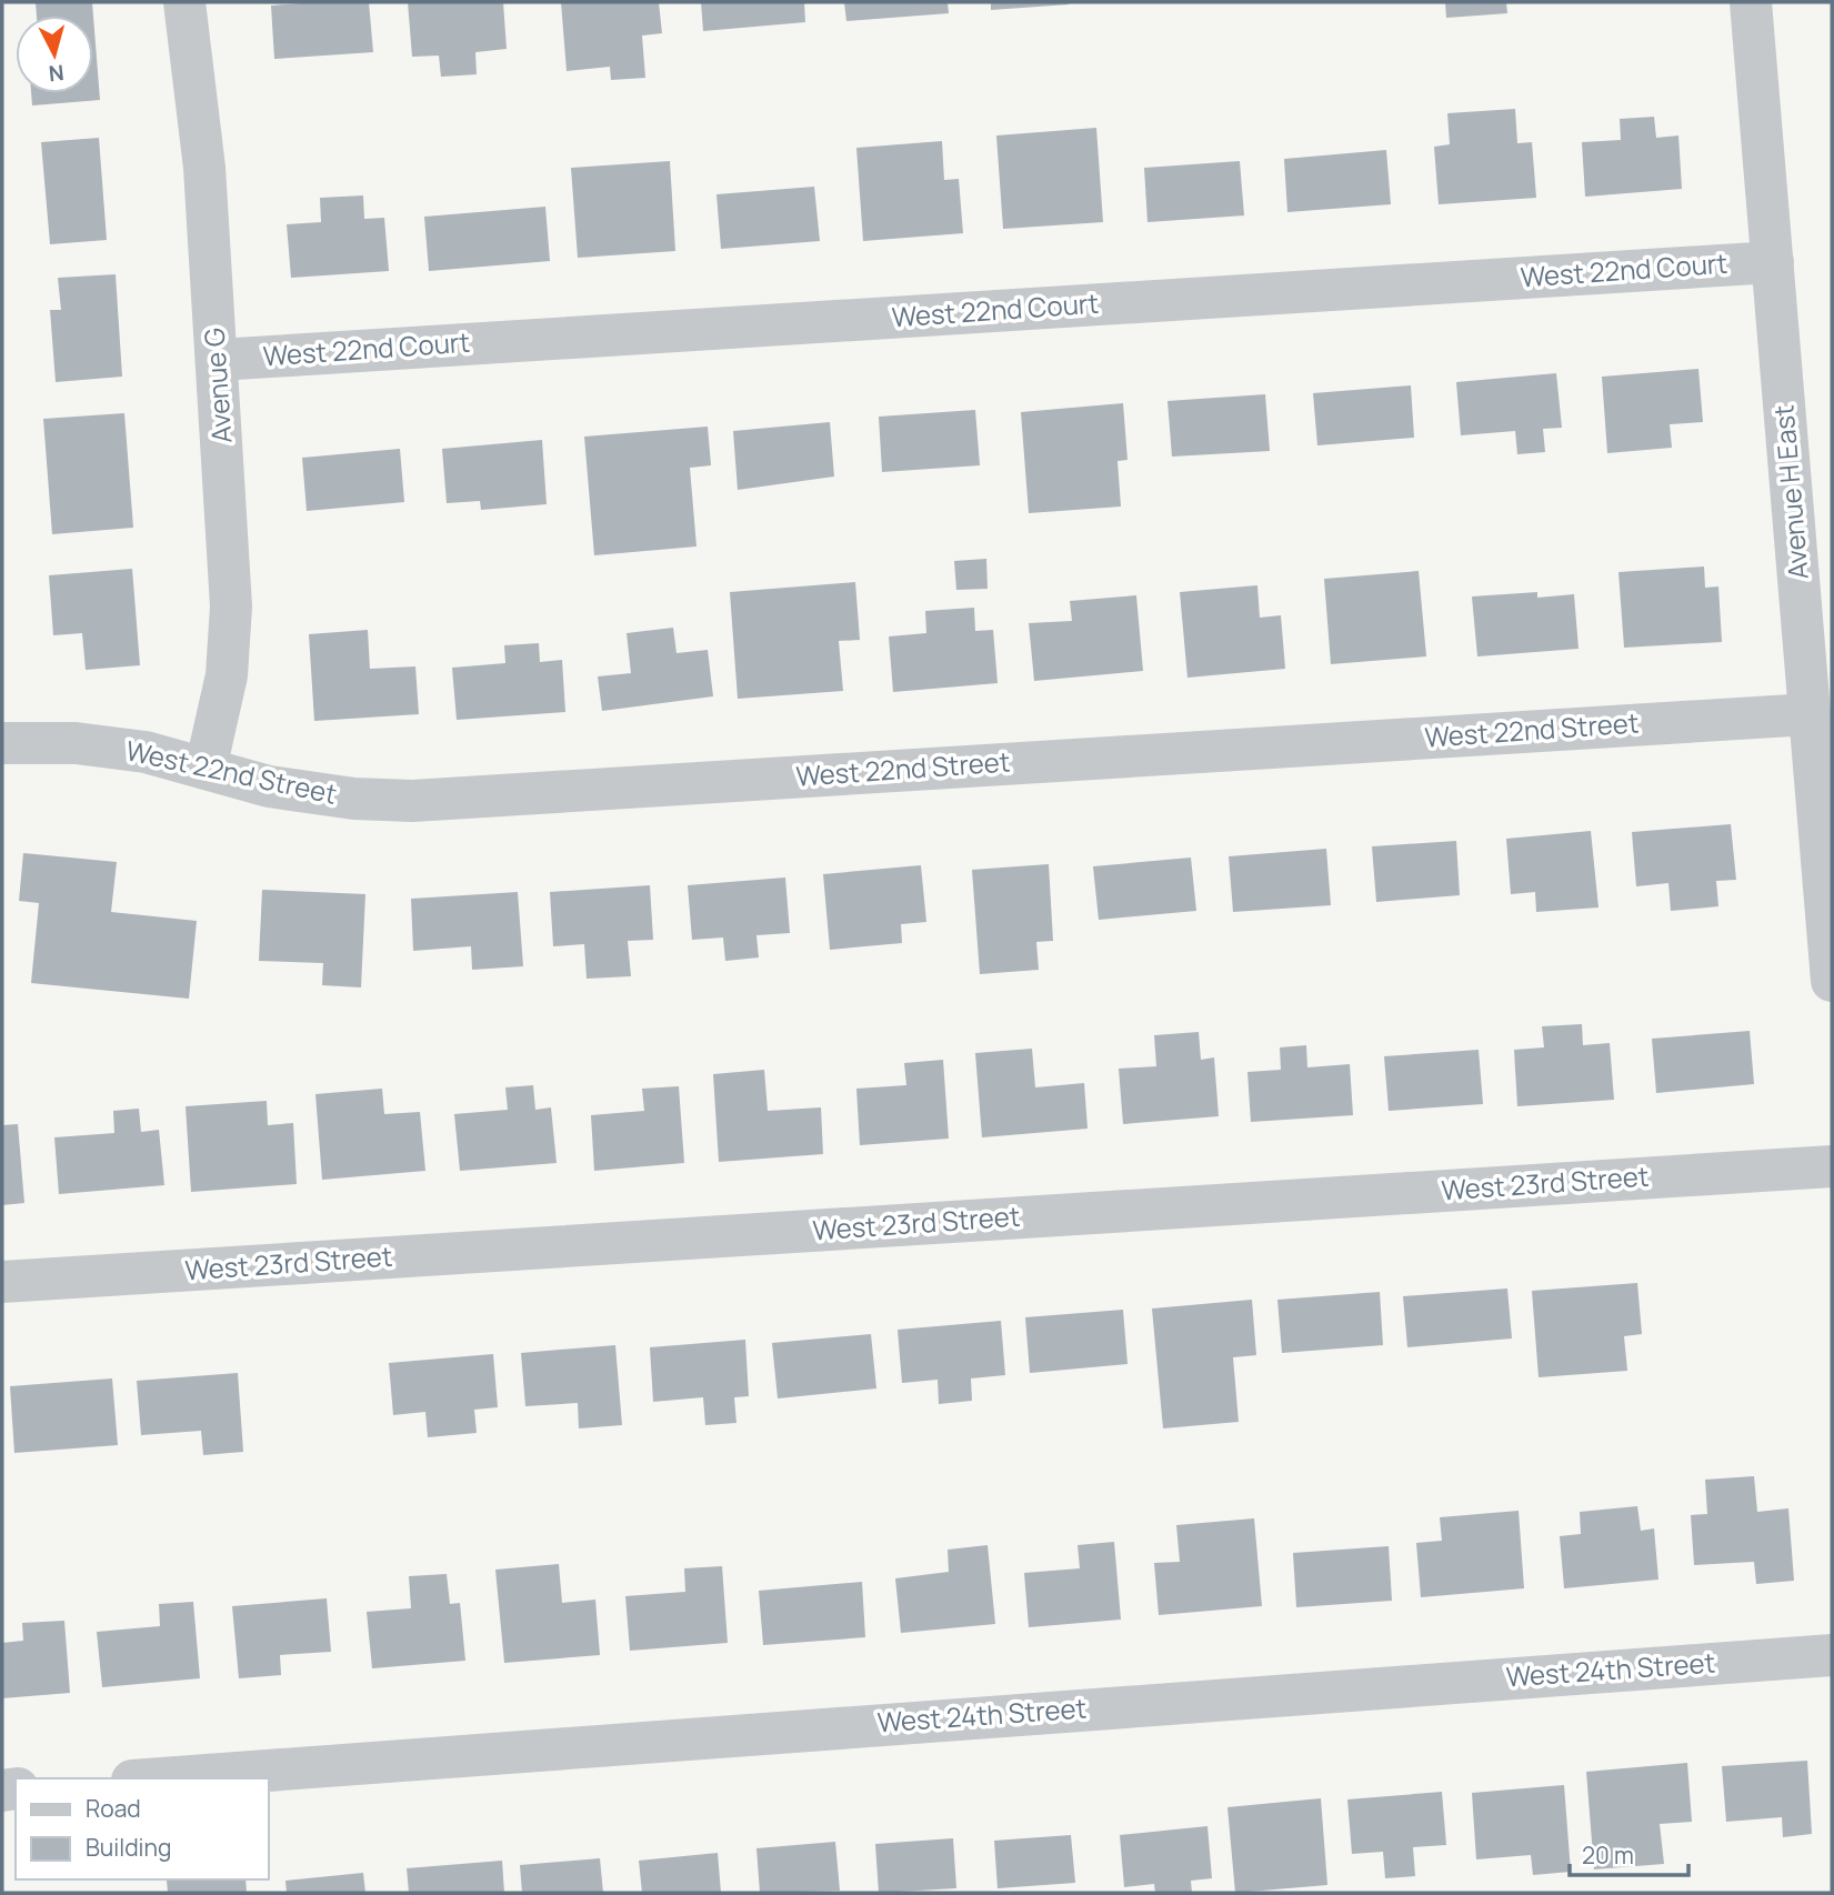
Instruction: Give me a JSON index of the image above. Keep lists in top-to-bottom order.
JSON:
{
  "streets": {
    "street": [
      "West 22nd Court",
      "Avenue G",
      "Avenue H East",
      "West 22nd Street",
      "West 23rd Street",
      "West 24th Street"
    ]
  },
  "crossings": [
    ["West 22nd Court", "Avenue G"],
    ["West 22nd Court", "Avenue H East"],
    ["Avenue G", "West 22nd Street"],
    ["Avenue H East", "West 22nd Street"]
  ],
  "legend": ["Road", "Building"],
  "scale_bar": "20 m",
  "north": "bottom"
}
